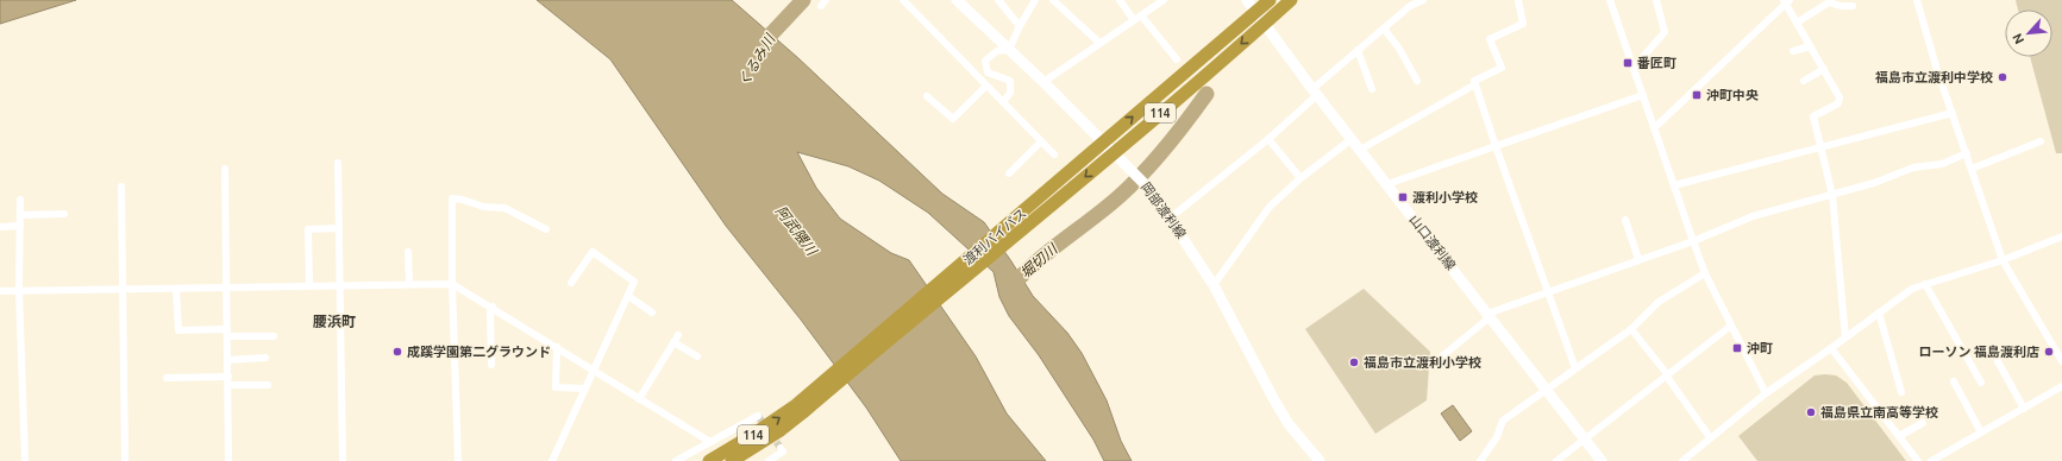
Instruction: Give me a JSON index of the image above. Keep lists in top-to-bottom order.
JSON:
{
  "streets": {
    "highway": ["114", "渡利バイパス"],
    "main road": ["岡部渡利線", "山口渡利線"]
  },
  "crossings": [
    ["岡部渡利線", "渡利バイパス"],
    ["渡利バイパス", "山口渡利線"]
  ],
  "districts": ["腰浜町"],
  "water": ["くるみ川", "阿武隈川", "堀切川"],
  "places": {
    "transit": [
      "番匠町",
      "沖町中央",
      "渡利小学校",
      "沖町"
    ],
    "other": [
      "福島市立渡利中学校",
      "成蹊学園第二グラウンド",
      "ローソン 福島渡利店",
      "福島市立渡利小学校",
      "福島県立南高等学校"
    ]
  },
  "north": "bottom left"
}
